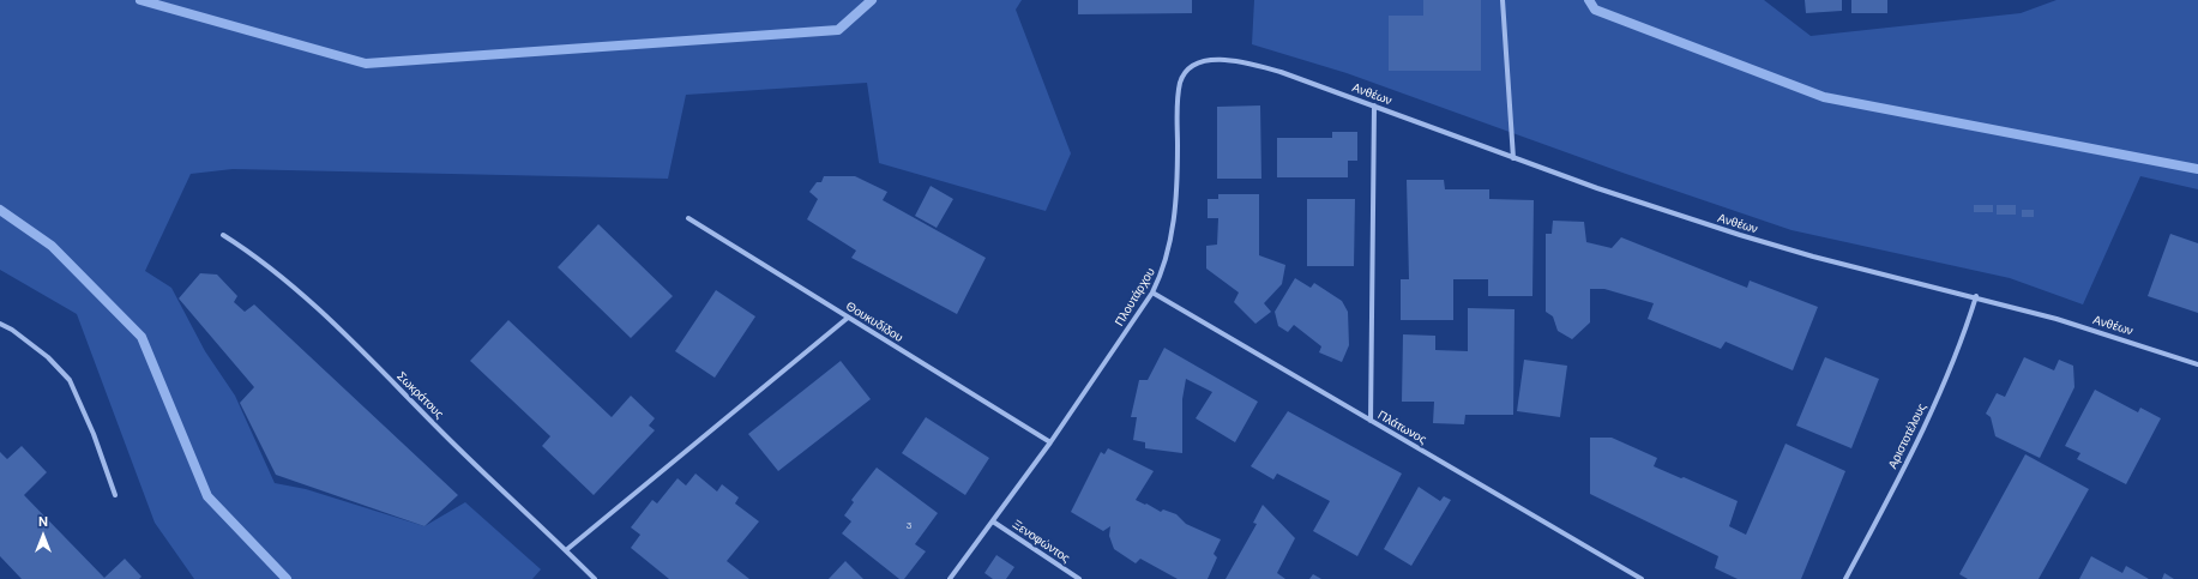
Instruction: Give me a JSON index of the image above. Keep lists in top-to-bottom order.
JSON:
{
  "streets": {
    "street": [
      "Ανθέων",
      "Πλουτάρχου",
      "Θουκυδίδου",
      "Σωκράτους",
      "Πλάτωνος",
      "Αριστοτέλους",
      "Ξενοφώντος"
    ]
  },
  "crossings": [
    ["Ανθέων", "Πλουτάρχου"],
    ["Ανθέων", "Αριστοτέλους"],
    ["Πλουτάρχου", "Θουκυδίδου"],
    ["Πλουτάρχου", "Πλάτωνος"],
    ["Πλουτάρχου", "Ξενοφώντος"]
  ],
  "house_numbers": ["3"],
  "north": "top"
}
